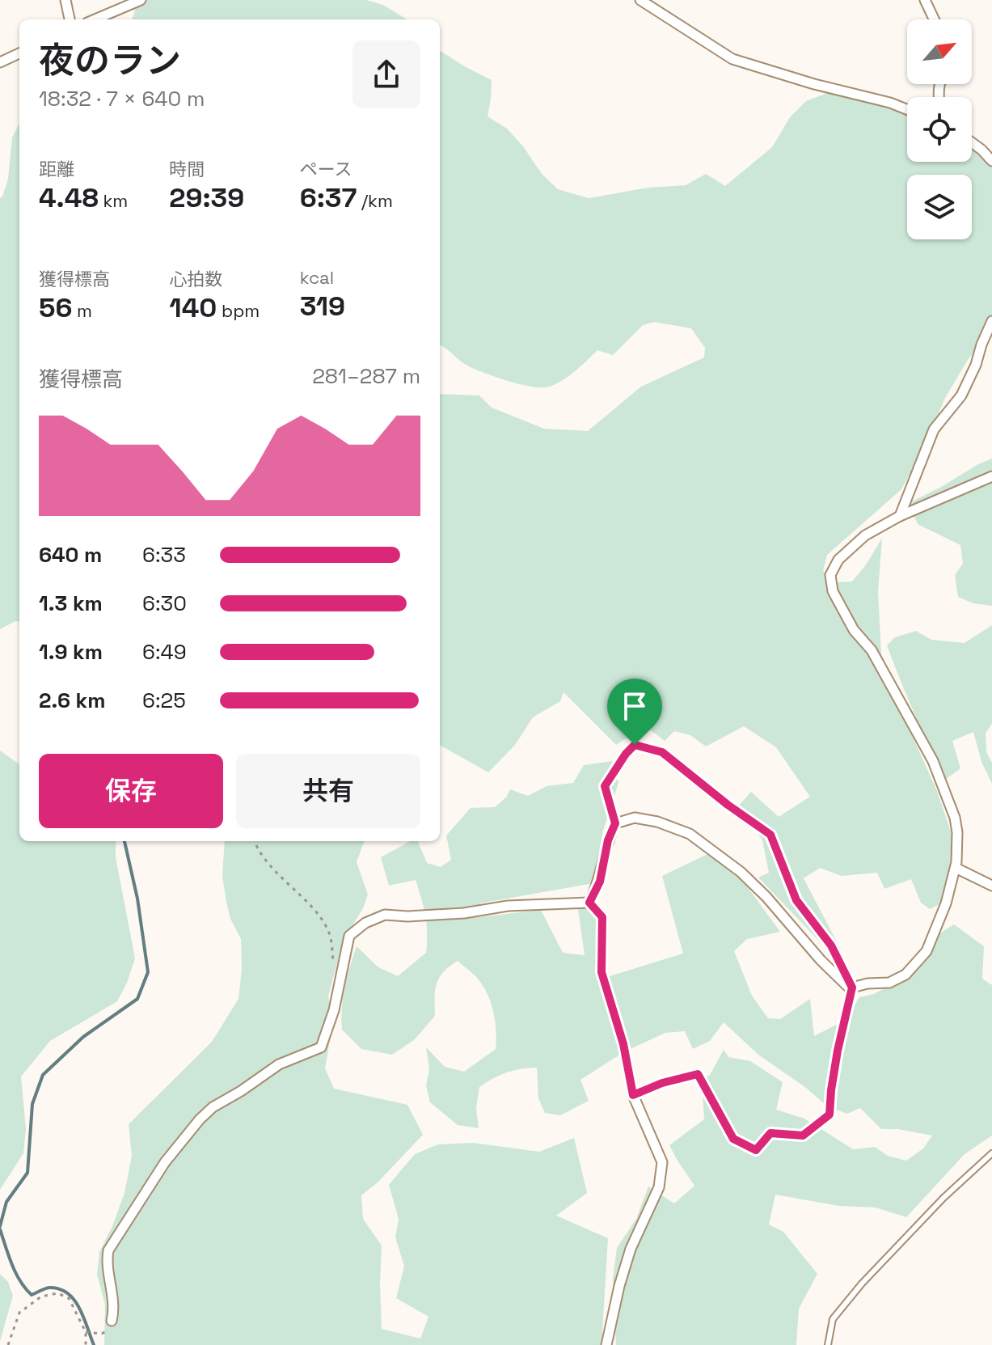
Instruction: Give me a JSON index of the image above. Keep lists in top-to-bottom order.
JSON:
{
  "north": "top right",
  "page": {
    "heading": ["夜のラン", "18:32 · 7 × 640 m"],
    "stats": [
      ["距離", "4.48 km"],
      ["時間", "29:39"],
      ["ペース", "6:37 /km"],
      ["獲得標高", "56 m"],
      ["心拍数", "140 bpm"],
      ["kcal", "319"]
    ],
    "chart": ["獲得標高", "281–287 m"],
    "list": [
      {
        "name": "640 m",
        "note": "6:33"
      },
      {
        "name": "1.3 km",
        "note": "6:30"
      },
      {
        "name": "1.9 km",
        "note": "6:49"
      },
      {
        "name": "2.6 km",
        "note": "6:25"
      }
    ],
    "buttons": ["保存", "共有"]
  }
}
